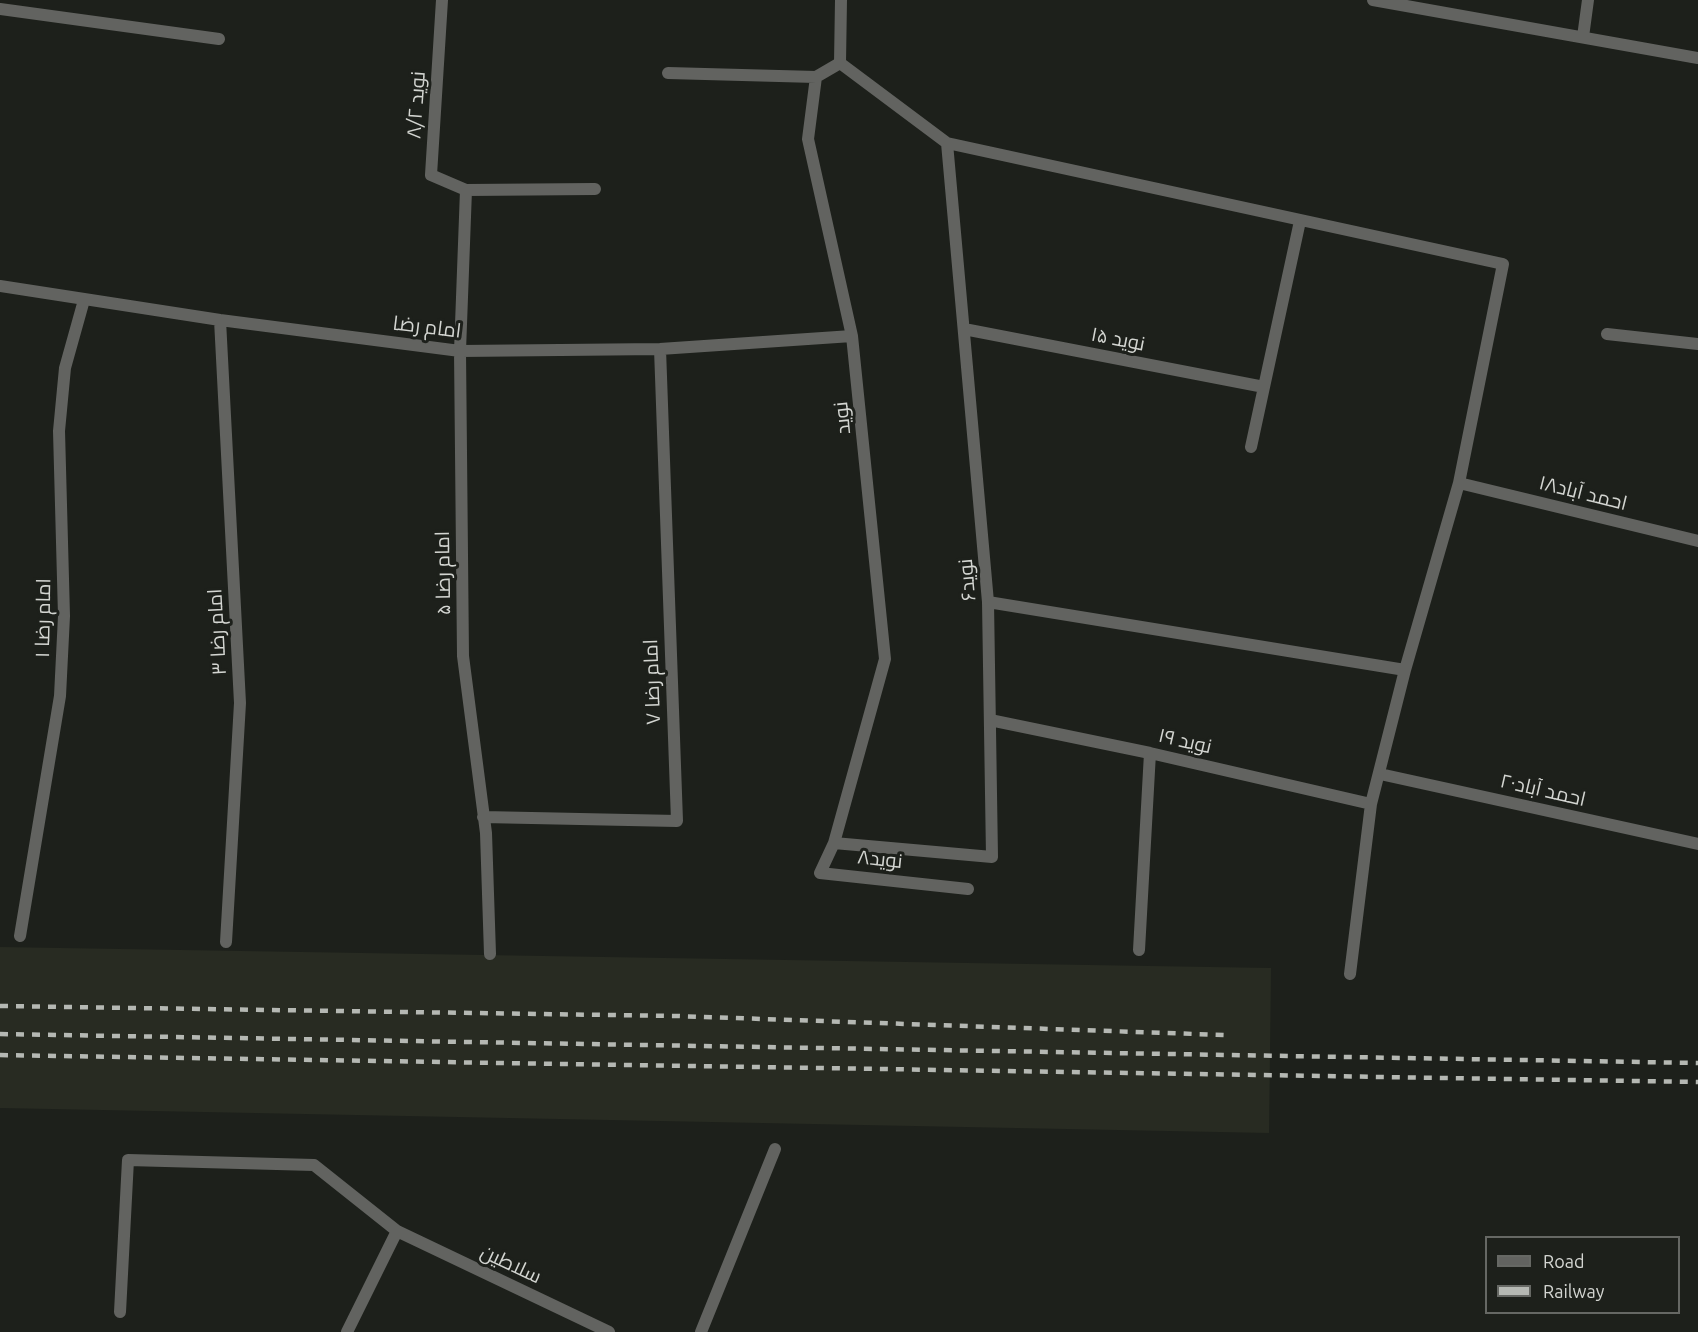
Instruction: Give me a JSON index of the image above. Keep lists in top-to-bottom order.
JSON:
{
  "streets": {
    "street": [
      "نوید ۸/۲",
      "امام رضا",
      "نوید ۱۵",
      "نوید",
      "احمد آباد۱۸",
      "امام رضا ۵",
      "نوید۶",
      "امام رضا ۱",
      "امام رضا ۳",
      "امام رضا ۷",
      "نوید ۱۹",
      "احمد آباد۲۰",
      "نوید۸",
      "سلاطین"
    ]
  },
  "crossings": [
    ["نوید ۸/۲", "امام رضا ۵"],
    ["امام رضا", "نوید"],
    ["امام رضا", "امام رضا ۵"],
    ["امام رضا", "امام رضا ۱"],
    ["امام رضا", "امام رضا ۳"],
    ["امام رضا", "امام رضا ۷"],
    ["نوید ۱۵", "نوید۶"],
    ["نوید", "نوید۶"],
    ["نوید", "نوید۸"],
    ["امام رضا ۵", "امام رضا ۷"],
    ["نوید۶", "نوید ۱۹"],
    ["نوید۶", "نوید۸"]
  ],
  "legend": ["Road", "Railway"]
}
